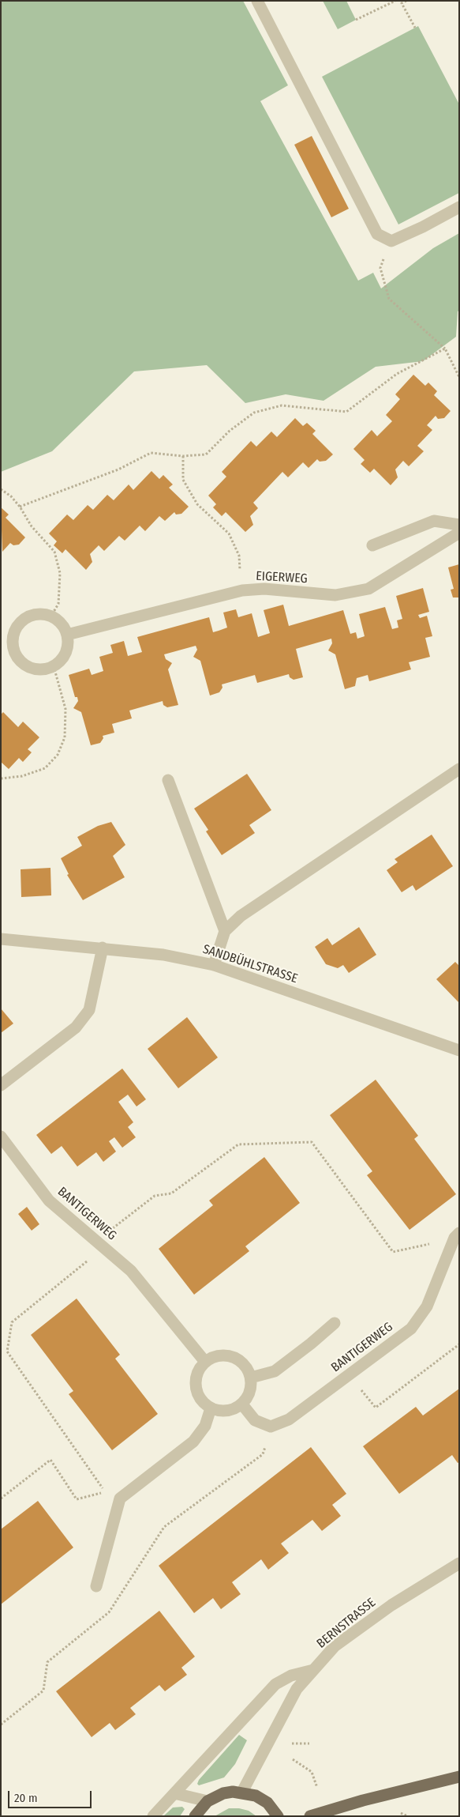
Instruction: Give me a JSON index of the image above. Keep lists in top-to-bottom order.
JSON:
{
  "streets": {
    "street": [
      "EIGERWEG",
      "SANDBÜHLSTRASSE",
      "BANTIGERWEG",
      "BERNSTRASSE"
    ]
  },
  "scale_bar": "20 m"
}
